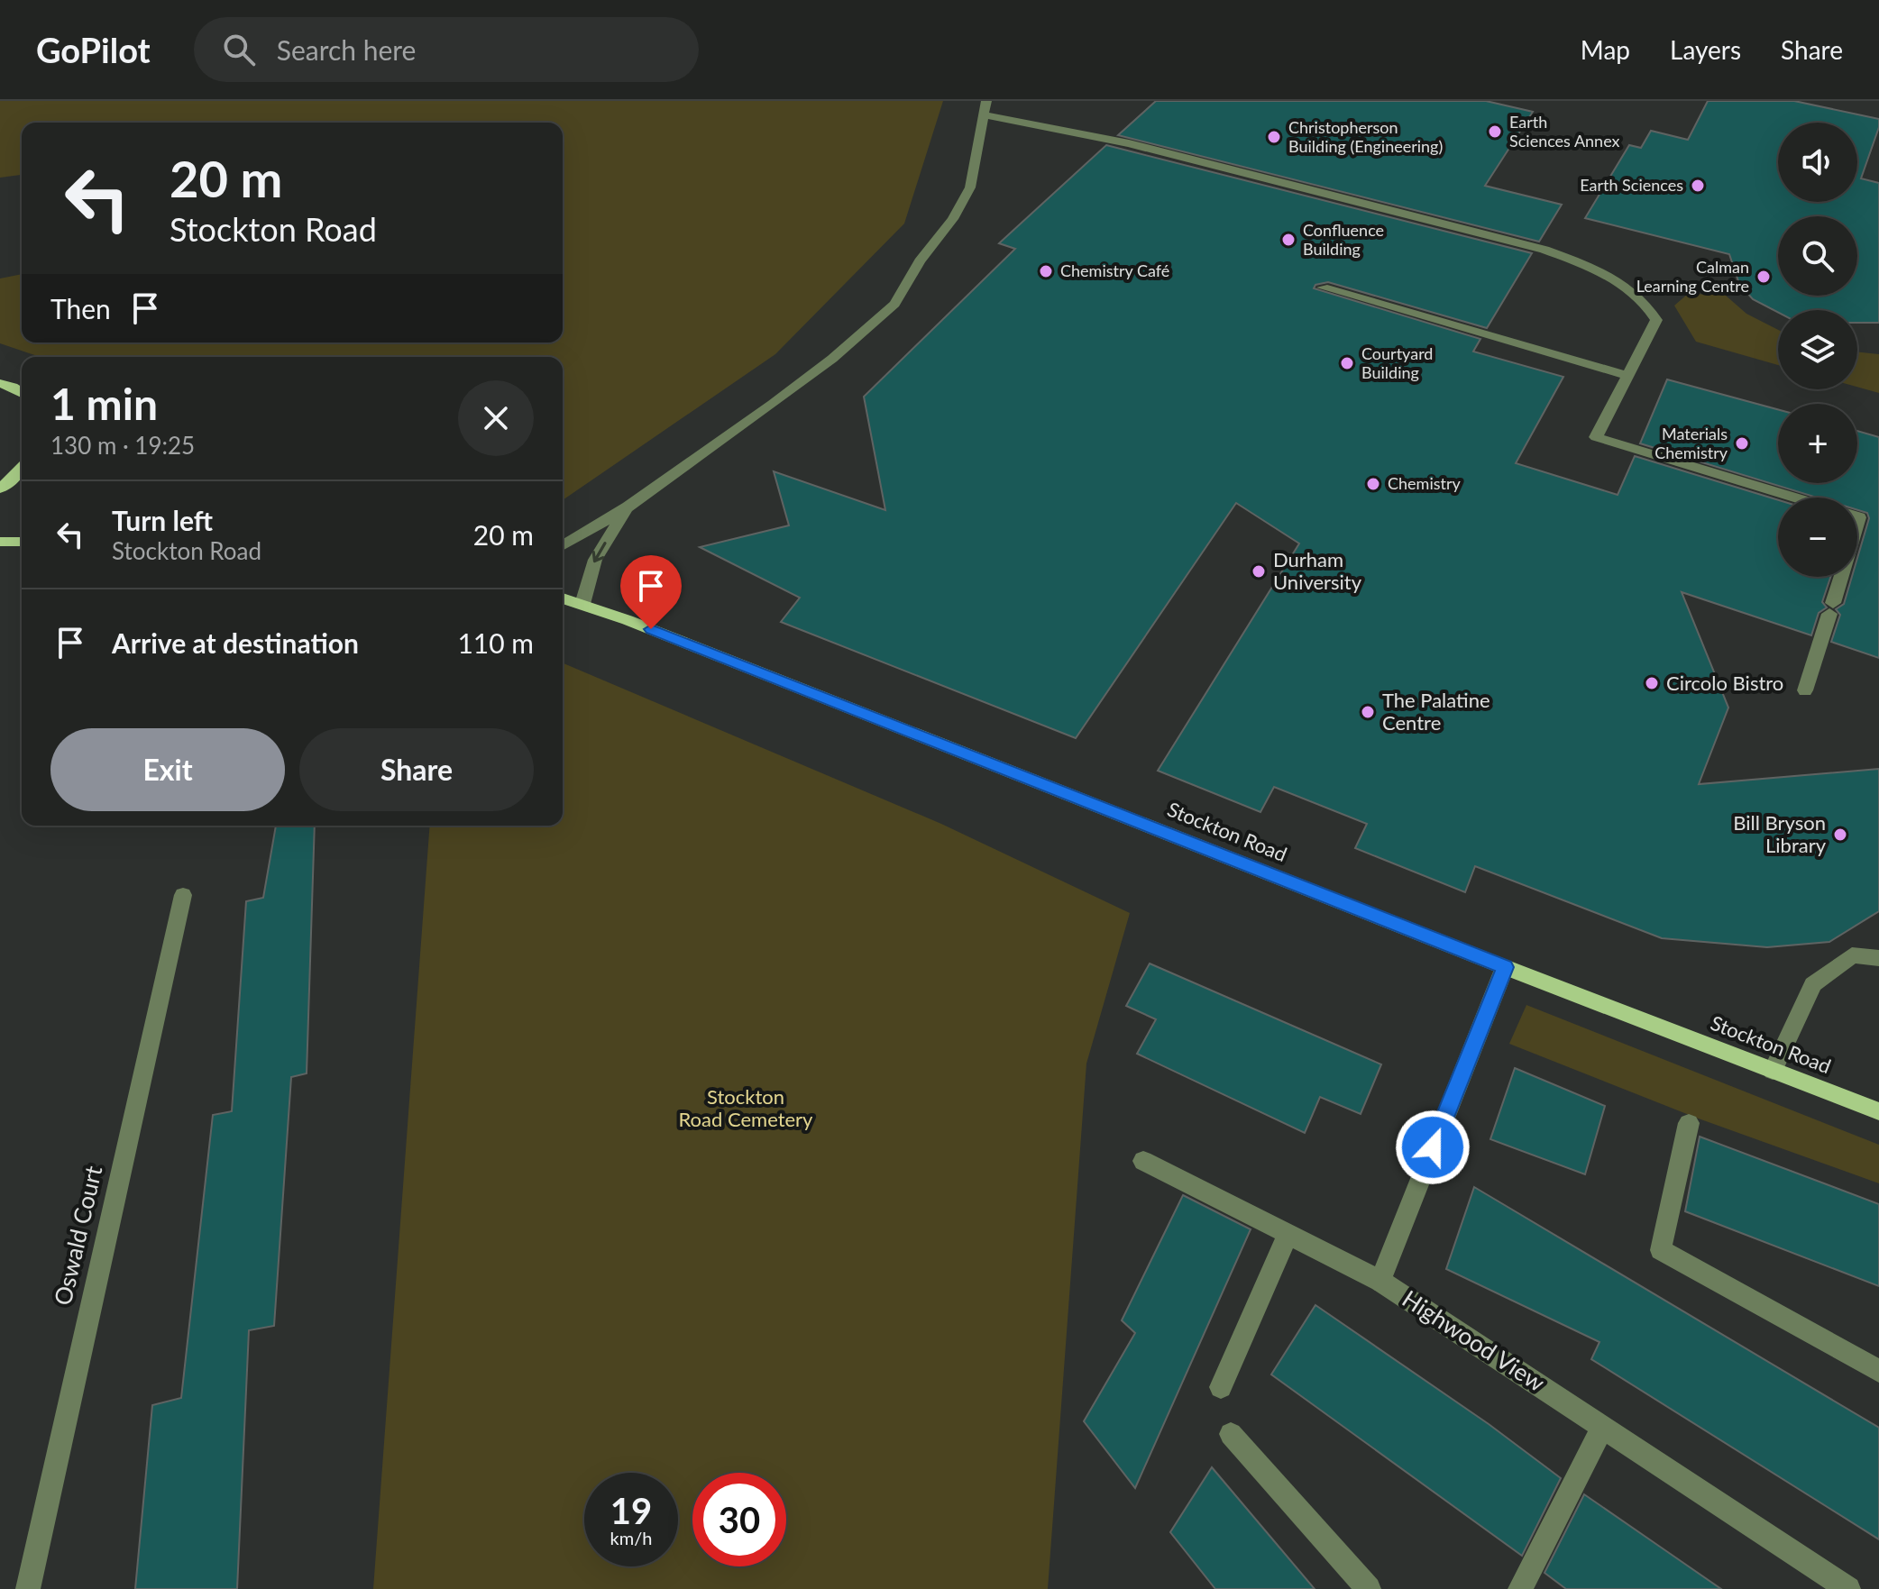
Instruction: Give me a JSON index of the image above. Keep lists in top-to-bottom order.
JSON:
{
  "streets": {
    "main road": ["Stockton Road"],
    "street": ["Oswald Court", "Highwood View"]
  },
  "crossings": [
    ["Stockton Road", "Highwood View"]
  ],
  "parks": ["Stockton Road Cemetery"],
  "places": [
    "Earth Sciences Annex",
    "Christopherson Building (Engineering)",
    "Earth Sciences",
    "Confluence Building",
    "Chemistry Café",
    "Calman Learning Centre",
    "Courtyard Building",
    "Materials Chemistry",
    "Chemistry",
    "Durham University",
    "Circolo Bistro",
    "The Palatine Centre",
    "Bill Bryson Library"
  ],
  "page": {
    "header": "GoPilot",
    "search": "Search here",
    "nav": ["Map", "Layers", "Share"],
    "map_buttons": ["+", "−"],
    "turn": ["20 m", "Stockton Road"],
    "then": "Then",
    "heading": ["1 min", "130 m · 19:25"],
    "list": [
      {
        "name": "Turn left",
        "note": "Stockton Road",
        "value": "20 m"
      },
      {
        "name": "Arrive at destination",
        "value": "110 m"
      }
    ],
    "buttons": ["Exit", "Share"],
    "speed": "19 km/h",
    "limit": "30"
  }
}
